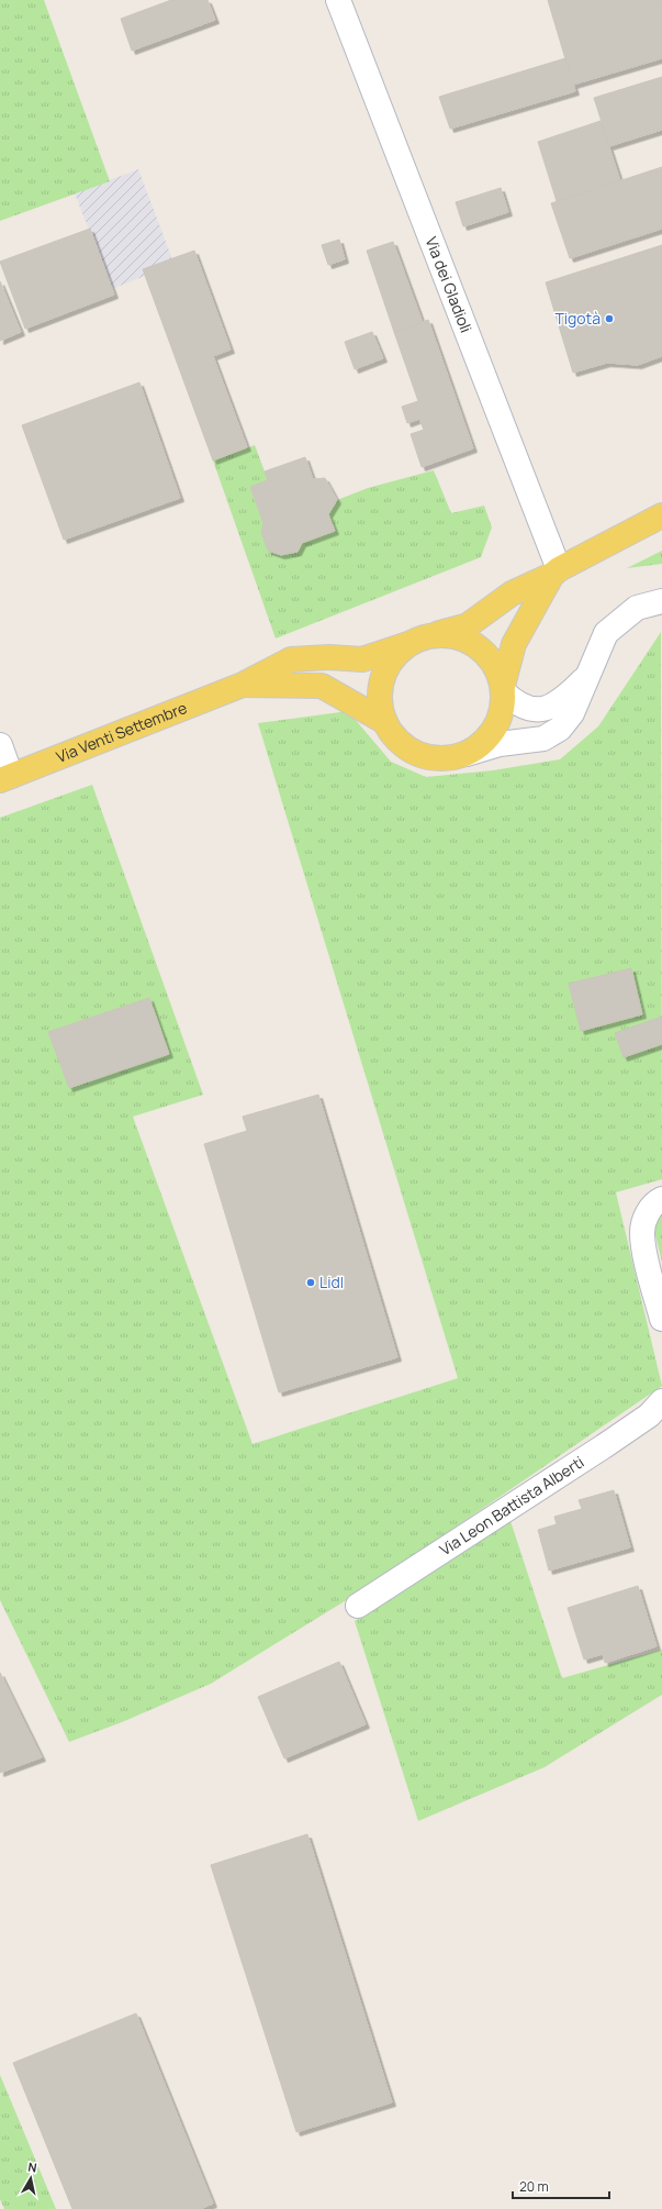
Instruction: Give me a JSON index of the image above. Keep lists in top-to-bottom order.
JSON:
{
  "streets": {
    "main road": ["Via Venti Settembre"],
    "street": ["Via dei Gladioli", "Via Leon Battista Alberti"]
  },
  "crossings": [
    ["Via dei Gladioli", "Via Venti Settembre"]
  ],
  "places": ["Tigotà", "Lidl"],
  "scale_bar": "20 m",
  "north": "top"
}
